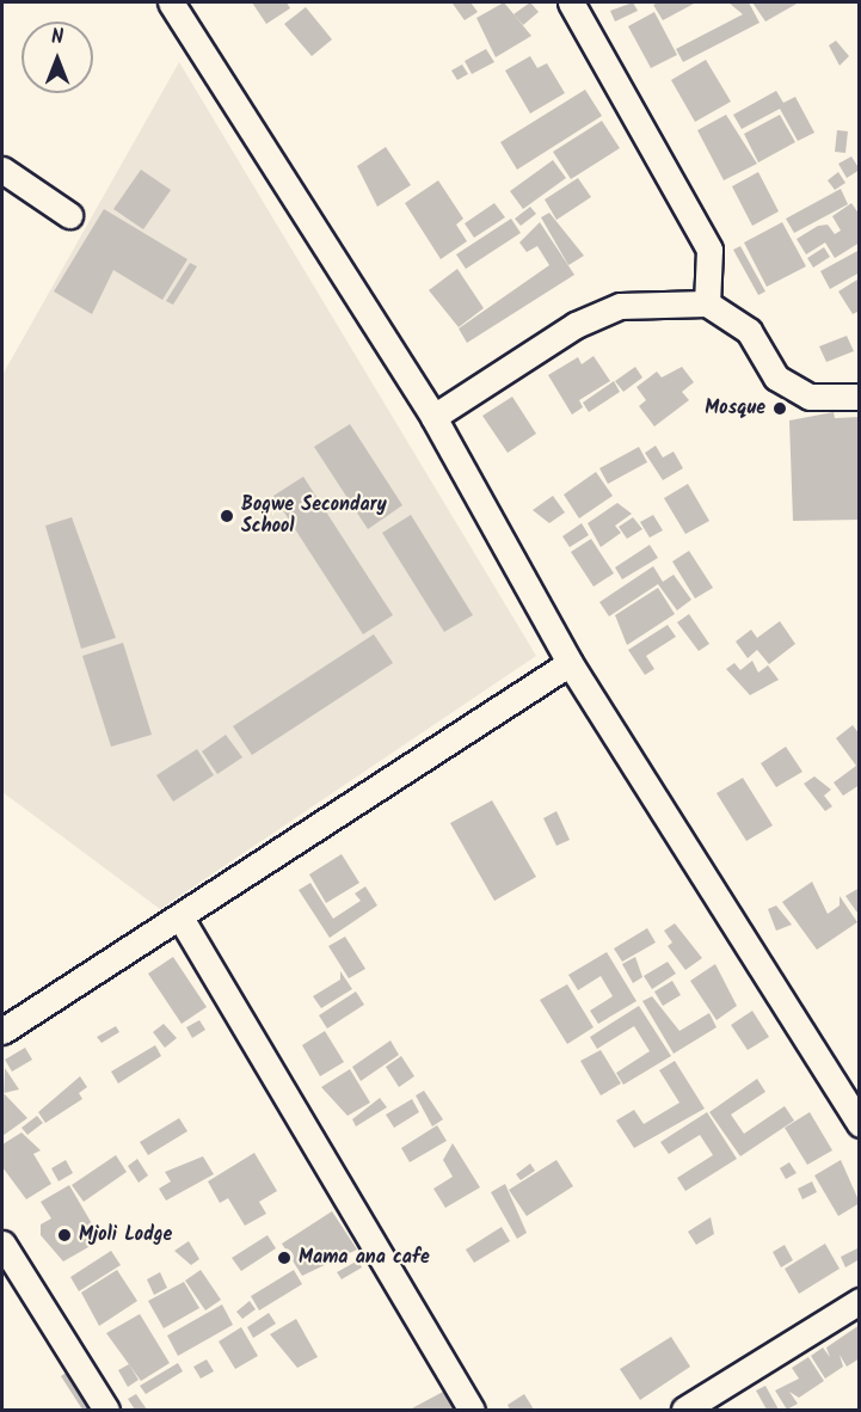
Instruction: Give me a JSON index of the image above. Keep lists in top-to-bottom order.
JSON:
{
  "places": [
    "Mosque",
    "Bogwe Secondary School",
    "Mjoli Lodge",
    "Mama ana cafe"
  ],
  "north": "top"
}
